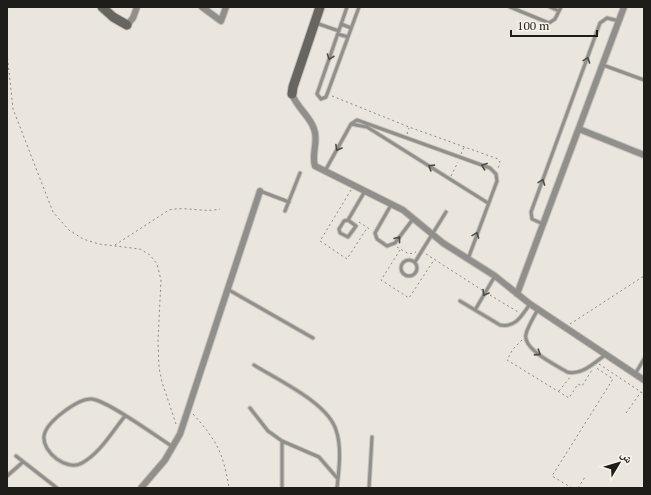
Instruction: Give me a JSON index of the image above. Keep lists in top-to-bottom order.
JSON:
{
  "scale_bar": "100 m",
  "north": "top right"
}
